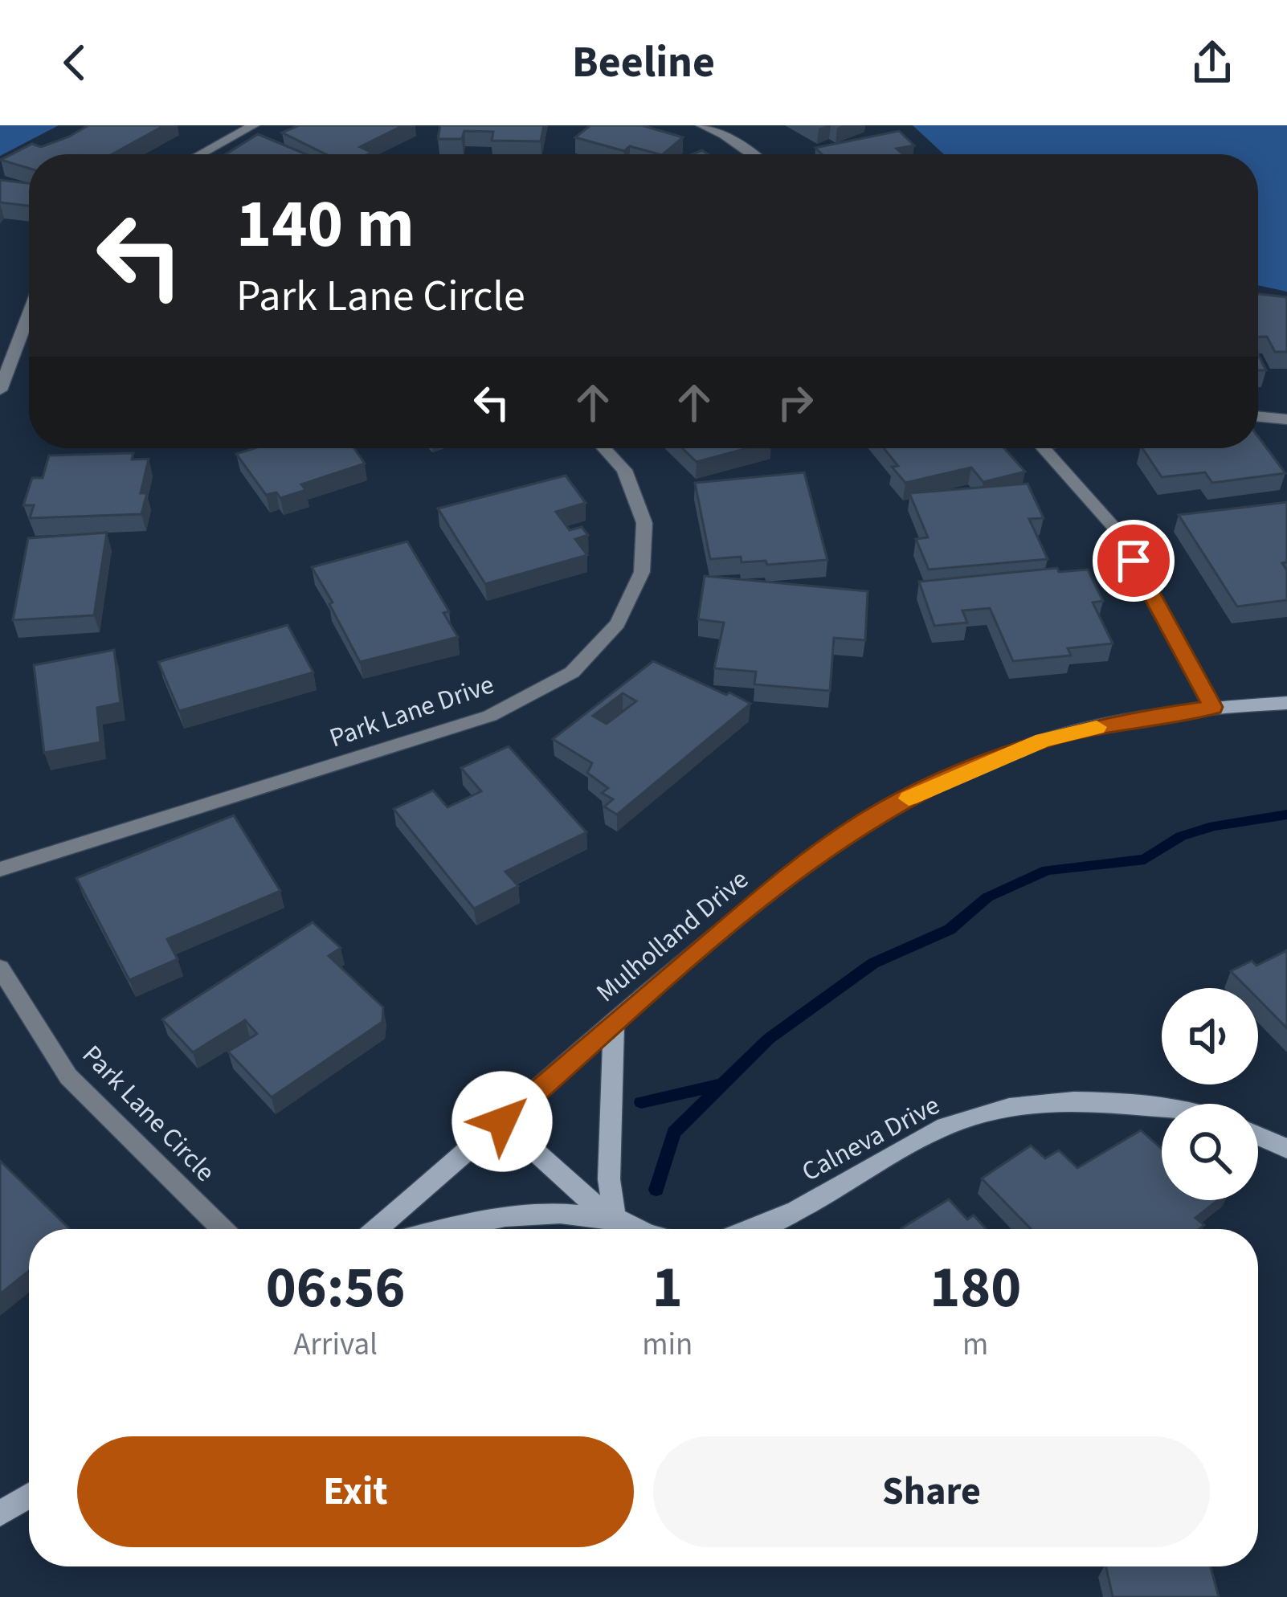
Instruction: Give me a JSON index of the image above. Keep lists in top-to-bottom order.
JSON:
{
  "streets": {
    "main road": ["Mulholland Drive", "Calneva Drive"],
    "street": ["Park Lane Drive", "Park Lane Circle"]
  },
  "page": {
    "header": "Beeline",
    "turn": ["140 m", "Park Lane Circle"],
    "eta": [
      "06:56",
      "Arrival",
      "1",
      "min",
      "180",
      "m"
    ],
    "buttons": ["Exit", "Share"]
  }
}
